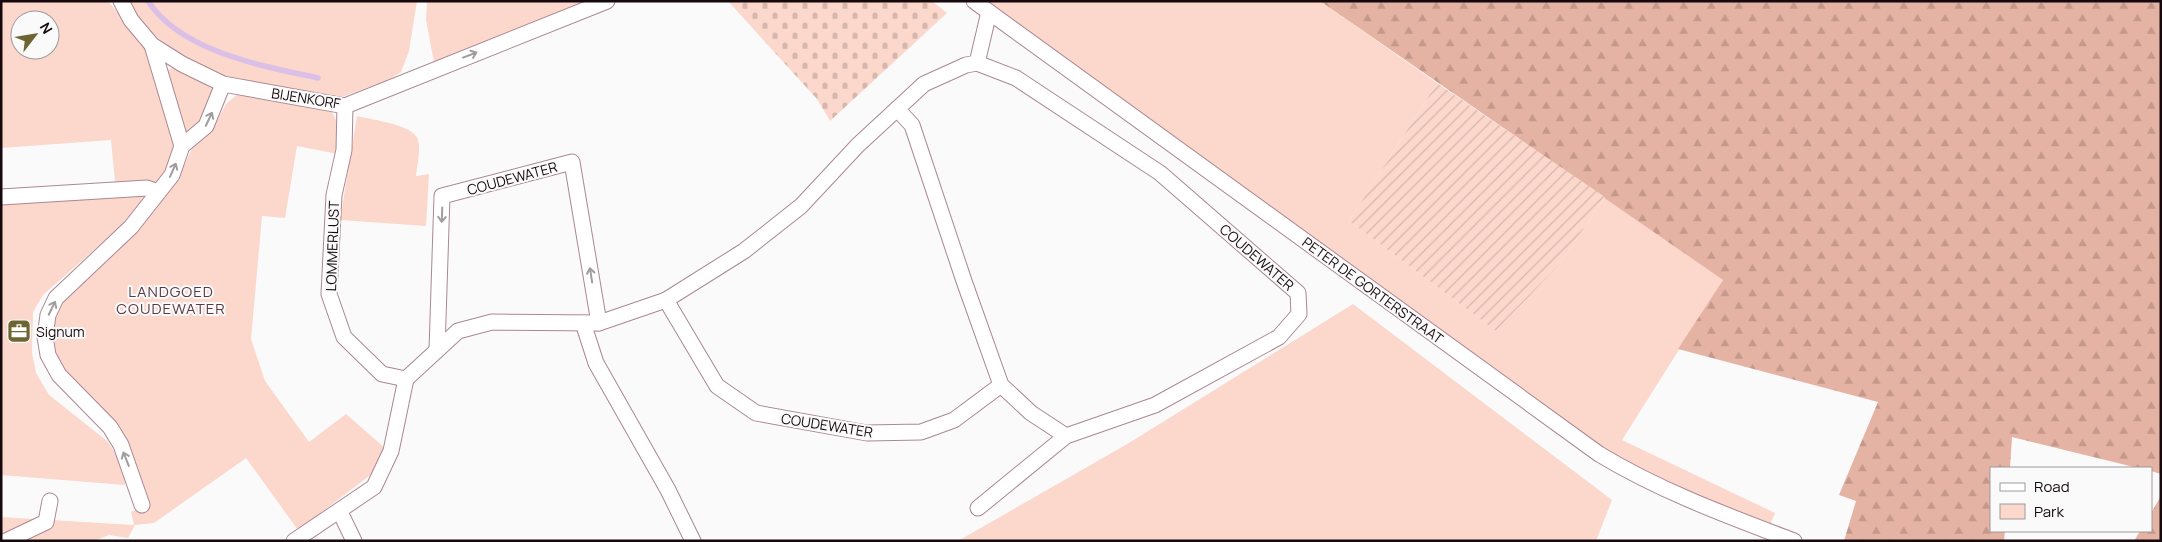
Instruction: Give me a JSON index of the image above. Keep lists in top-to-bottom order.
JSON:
{
  "streets": {
    "street": [
      "BIJENKORF",
      "COUDEWATER",
      "LOMMERLUST",
      "PETER DE GORTERSTRAAT"
    ]
  },
  "crossings": [
    ["BIJENKORF", "LOMMERLUST"]
  ],
  "one_way": ["BIJENKORF"],
  "districts": ["LANDGOED COUDEWATER"],
  "places": {
    "office": ["Signum"]
  },
  "legend": ["Road", "Park"],
  "north": "top right"
}
